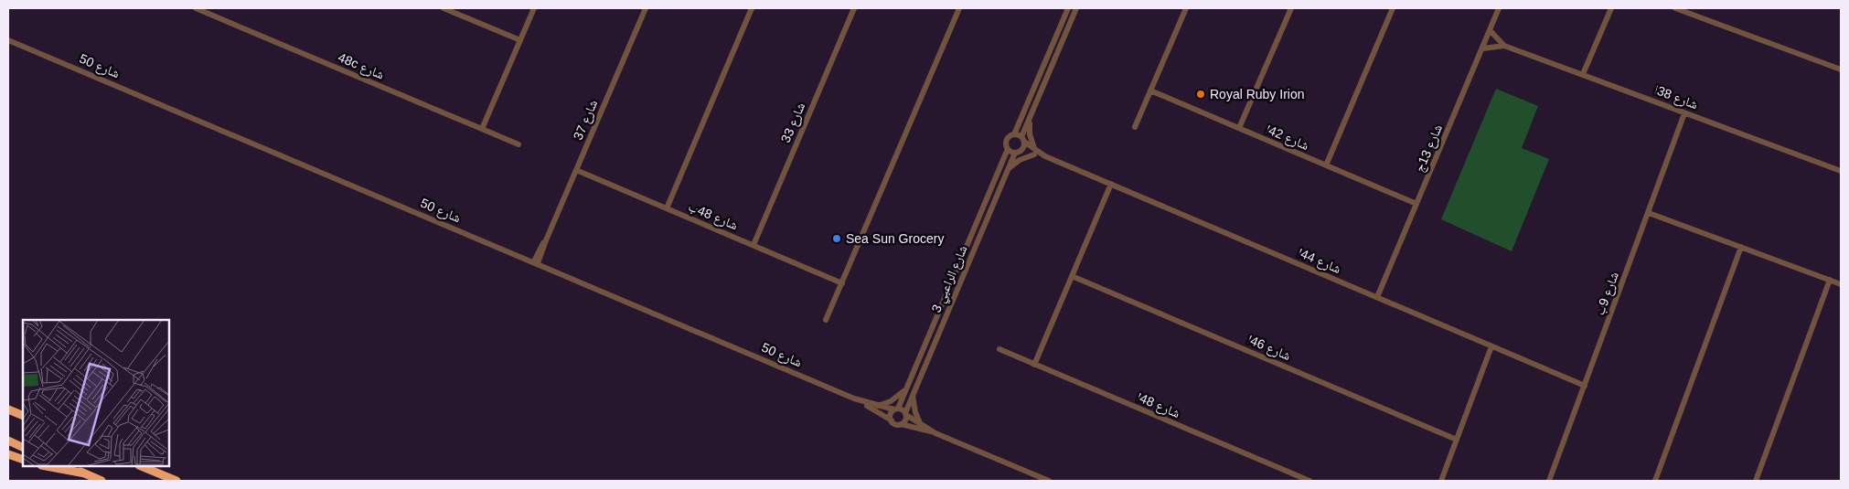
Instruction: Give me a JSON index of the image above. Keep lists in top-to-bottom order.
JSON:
{
  "streets": {
    "street": [
      "شارع 50",
      "48c شارع",
      "شارع 38ا",
      "شارع 37",
      "شارع 33",
      "شارع 42ا",
      "شارع 13ج",
      "شارع 48ب",
      "شارع 44ا",
      "شارع الراعبي 3",
      "شارع 9ب",
      "شارع 46ا",
      "شارع 48ا"
    ]
  },
  "crossings": [
    ["شارع 50", "شارع 37"],
    ["شارع 50", "شارع الراعبي 3"],
    ["شارع 38ا", "شارع 13ج"],
    ["شارع 38ا", "شارع 9ب"],
    ["شارع 37", "شارع 48ب"],
    ["شارع 33", "شارع 48ب"],
    ["شارع 42ا", "شارع 13ج"],
    ["شارع 13ج", "شارع 44ا"],
    ["شارع 44ا", "شارع الراعبي 3"],
    ["شارع 44ا", "شارع 9ب"]
  ],
  "places": ["Royal Ruby Irion", "Sea Sun Grocery"]
}
